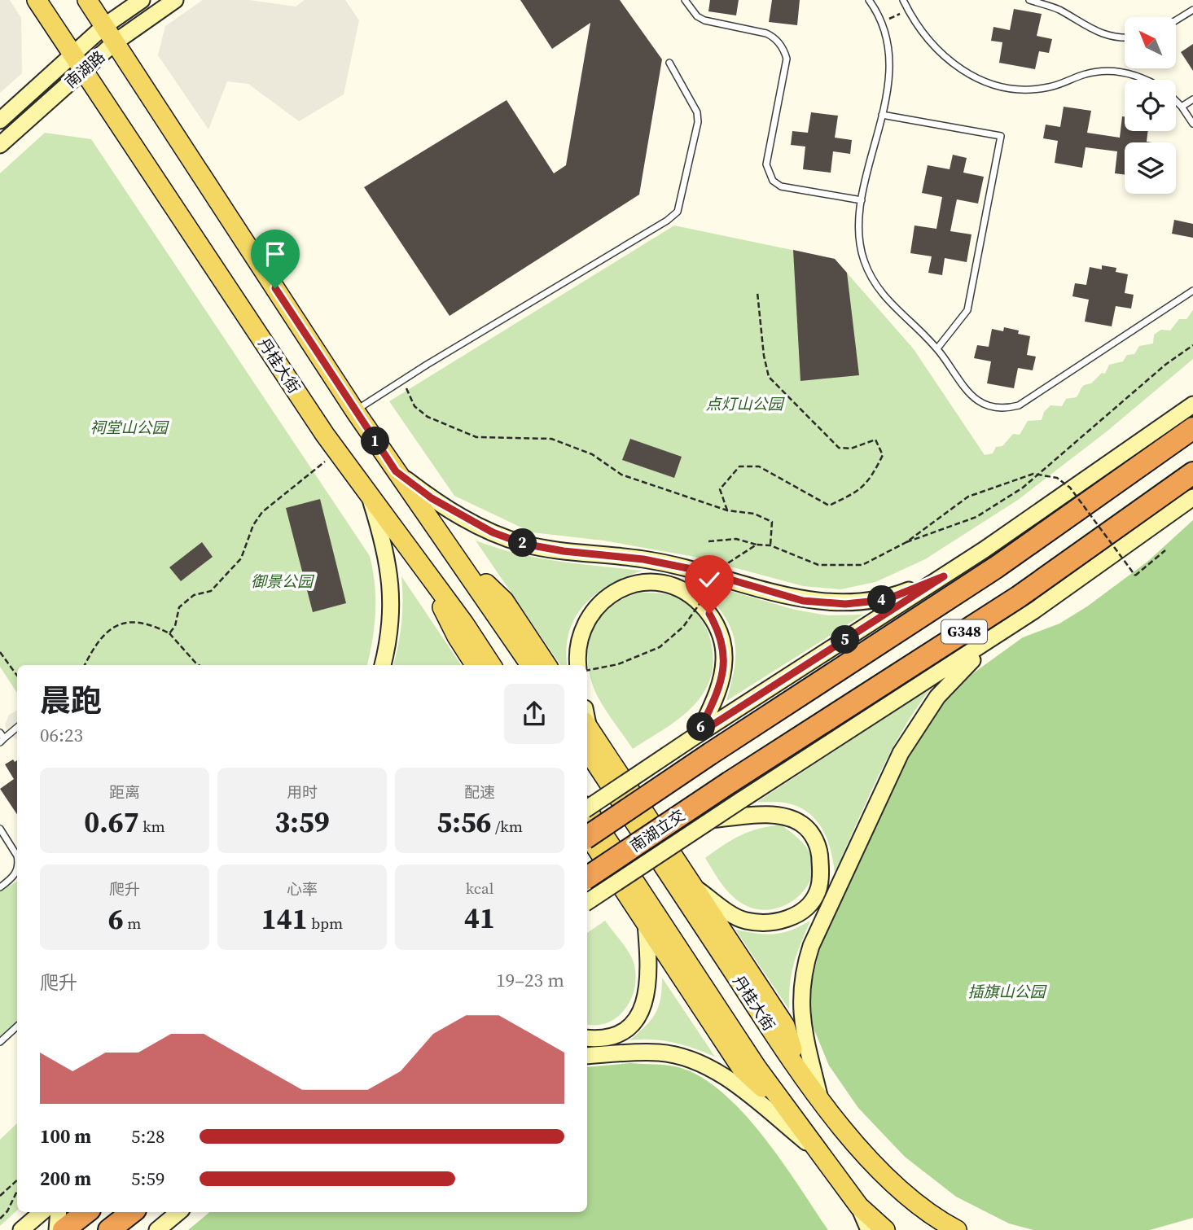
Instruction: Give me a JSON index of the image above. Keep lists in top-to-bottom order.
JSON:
{
  "streets": {
    "highway": ["G348", "南湖立交"],
    "main road": ["丹桂大街"],
    "street": ["南湖路"]
  },
  "crossings": [
    ["南湖路", "丹桂大街"]
  ],
  "parks": [
    "点灯山公园",
    "祠堂山公园",
    "御景公园",
    "插旗山公园"
  ],
  "north": "top left",
  "page": {
    "pins": [
      "1",
      "2",
      "4",
      "5",
      "6"
    ],
    "heading": ["晨跑", "06:23"],
    "stats": [
      ["距离", "0.67 km"],
      ["用时", "3:59"],
      ["配速", "5:56 /km"],
      ["爬升", "6 m"],
      ["心率", "141 bpm"],
      ["kcal", "41"]
    ],
    "chart": ["爬升", "19–23 m"],
    "list": [
      {
        "name": "100 m",
        "note": "5:28"
      },
      {
        "name": "200 m",
        "note": "5:59"
      }
    ]
  }
}
